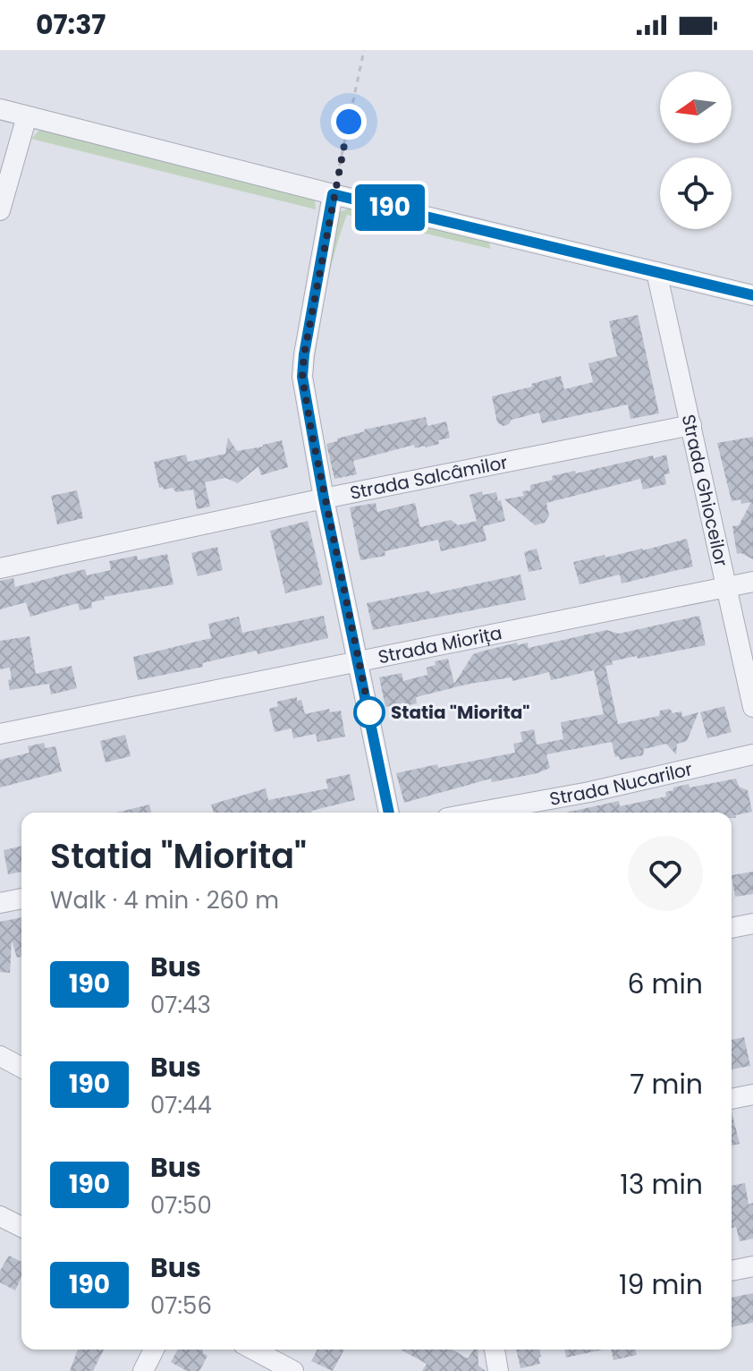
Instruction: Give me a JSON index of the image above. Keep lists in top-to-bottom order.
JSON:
{
  "streets": {
    "street": [
      "Strada Salcâmilor",
      "Strada Ghioceilor",
      "Strada Miorița",
      "Strada Nucarilor"
    ]
  },
  "crossings": [
    ["Strada Salcâmilor", "Strada Ghioceilor"],
    ["Strada Ghioceilor", "Strada Miorița"]
  ],
  "places": ["Statia \"Miorita\""],
  "lines": ["bus line 190"],
  "north": "left",
  "page": {
    "status": "07:37",
    "on_map": "190",
    "heading": ["Statia \"Miorita\"", "Walk · 4 min · 260 m"],
    "list": [
      {
        "mark": "190",
        "name": "Bus",
        "note": "07:43",
        "value": "6 min"
      },
      {
        "mark": "190",
        "name": "Bus",
        "note": "07:44",
        "value": "7 min"
      },
      {
        "mark": "190",
        "name": "Bus",
        "note": "07:50",
        "value": "13 min"
      },
      {
        "mark": "190",
        "name": "Bus",
        "note": "07:56",
        "value": "19 min"
      }
    ]
  }
}
